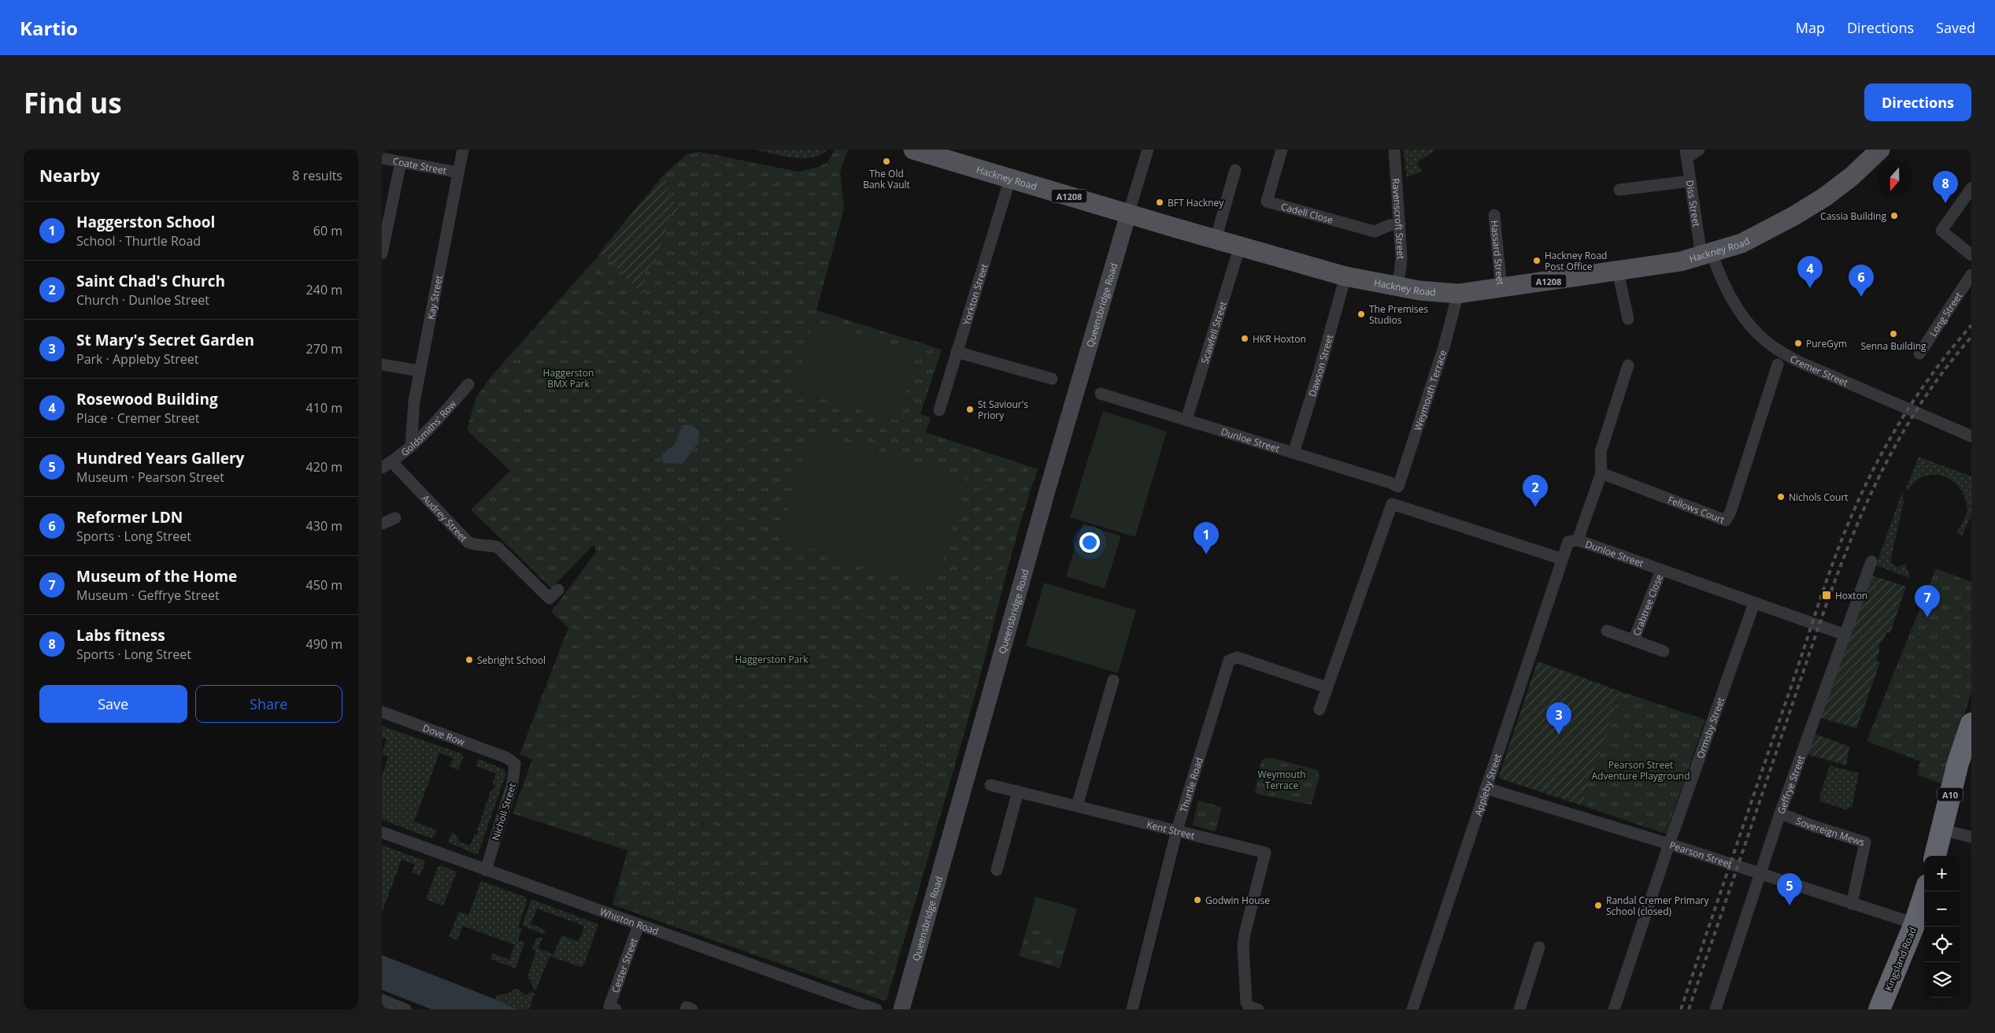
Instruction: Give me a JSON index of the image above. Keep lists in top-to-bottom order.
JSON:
{
  "streets": {
    "highway": ["A10", "Kingsland Road"],
    "main road": ["Hackney Road", "A1208", "Queensbridge Road"],
    "street": [
      "Coate Street",
      "Diss Street",
      "Cadell Close",
      "Ravenscroft Street",
      "Hassard Street",
      "Yorkton Street",
      "Kay Street",
      "Long Street",
      "Scawfell Street",
      "Dawson Street",
      "Cremer Street",
      "Weymouth Terrace",
      "Goldsmiths' Row",
      "Dunloe Street",
      "Fellows Court",
      "Audrey Street",
      "Crabtree Close",
      "Ormsby Street",
      "Dove Row",
      "Thurtle Road",
      "Appleby Street",
      "Geffrye Street",
      "Nicholl Street",
      "Kent Street",
      "Sovereign Mews",
      "Pearson Street",
      "Whiston Road",
      "Cester Street"
    ]
  },
  "crossings": [
    ["Coate Street", "Kay Street"],
    ["Hackney Road", "Diss Street"],
    ["Hackney Road", "Ravenscroft Street"],
    ["Hackney Road", "Hassard Street"],
    ["Hackney Road", "Yorkton Street"],
    ["Hackney Road", "Queensbridge Road"],
    ["Hackney Road", "Scawfell Street"],
    ["Hackney Road", "Dawson Street"],
    ["Hackney Road", "Cremer Street"],
    ["Hackney Road", "Weymouth Terrace"],
    ["Diss Street", "Cremer Street"],
    ["Cadell Close", "Ravenscroft Street"],
    ["Kay Street", "Goldsmiths' Row"],
    ["Scawfell Street", "Dunloe Street"],
    ["Dawson Street", "Dunloe Street"],
    ["Weymouth Terrace", "Dunloe Street"],
    ["Goldsmiths' Row", "Audrey Street"],
    ["Dunloe Street", "Crabtree Close"],
    ["Dunloe Street", "Ormsby Street"],
    ["Dunloe Street", "Appleby Street"],
    ["Dunloe Street", "Geffrye Street"],
    ["Ormsby Street", "Pearson Street"],
    ["Dove Row", "Nicholl Street"],
    ["Thurtle Road", "Kent Street"],
    ["Appleby Street", "Pearson Street"],
    ["Geffrye Street", "Sovereign Mews"],
    ["Geffrye Street", "Pearson Street"],
    ["Nicholl Street", "Whiston Road"],
    ["Sovereign Mews", "Pearson Street"],
    ["Pearson Street", "Kingsland Road"],
    ["Whiston Road", "Cester Street"]
  ],
  "parks": [
    "Haggerston BMX Park",
    "Haggerston Park",
    "Pearson Street Adventure Playground",
    "Weymouth Terrace"
  ],
  "places": {
    "other": [
      "The Old Bank Vault",
      "BFT Hackney",
      "Cassia Building",
      "Hackney Road Post Office",
      "The Premises Studios",
      "Senna Building",
      "HKR Hoxton",
      "PureGym",
      "St Saviour's Priory",
      "Nichols Court",
      "Sebright School",
      "Godwin House",
      "Randal Cremer Primary School (closed)"
    ],
    "transit": ["Hoxton"]
  },
  "north": "bottom",
  "page": {
    "header": "Kartio",
    "nav": ["Map", "Directions", "Saved"],
    "buttons": [
      "Directions",
      ["Save", "Share"]
    ],
    "title": "Find us",
    "heading": ["Nearby", "8 results"],
    "pins": [
      "8",
      "4",
      "6",
      "2",
      "1",
      "7",
      "3",
      "5"
    ],
    "list": [
      {
        "mark": "1",
        "name": "Haggerston School",
        "note": "School · Thurtle Road",
        "value": "60 m"
      },
      {
        "mark": "2",
        "name": "Saint Chad's Church",
        "note": "Church · Dunloe Street",
        "value": "240 m"
      },
      {
        "mark": "3",
        "name": "St Mary's Secret Garden",
        "note": "Park · Appleby Street",
        "value": "270 m"
      },
      {
        "mark": "4",
        "name": "Rosewood Building",
        "note": "Place · Cremer Street",
        "value": "410 m"
      },
      {
        "mark": "5",
        "name": "Hundred Years Gallery",
        "note": "Museum · Pearson Street",
        "value": "420 m"
      },
      {
        "mark": "6",
        "name": "Reformer LDN",
        "note": "Sports · Long Street",
        "value": "430 m"
      },
      {
        "mark": "7",
        "name": "Museum of the Home",
        "note": "Museum · Geffrye Street",
        "value": "450 m"
      },
      {
        "mark": "8",
        "name": "Labs fitness",
        "note": "Sports · Long Street",
        "value": "490 m"
      }
    ],
    "map_buttons": ["+", "−"]
  }
}
